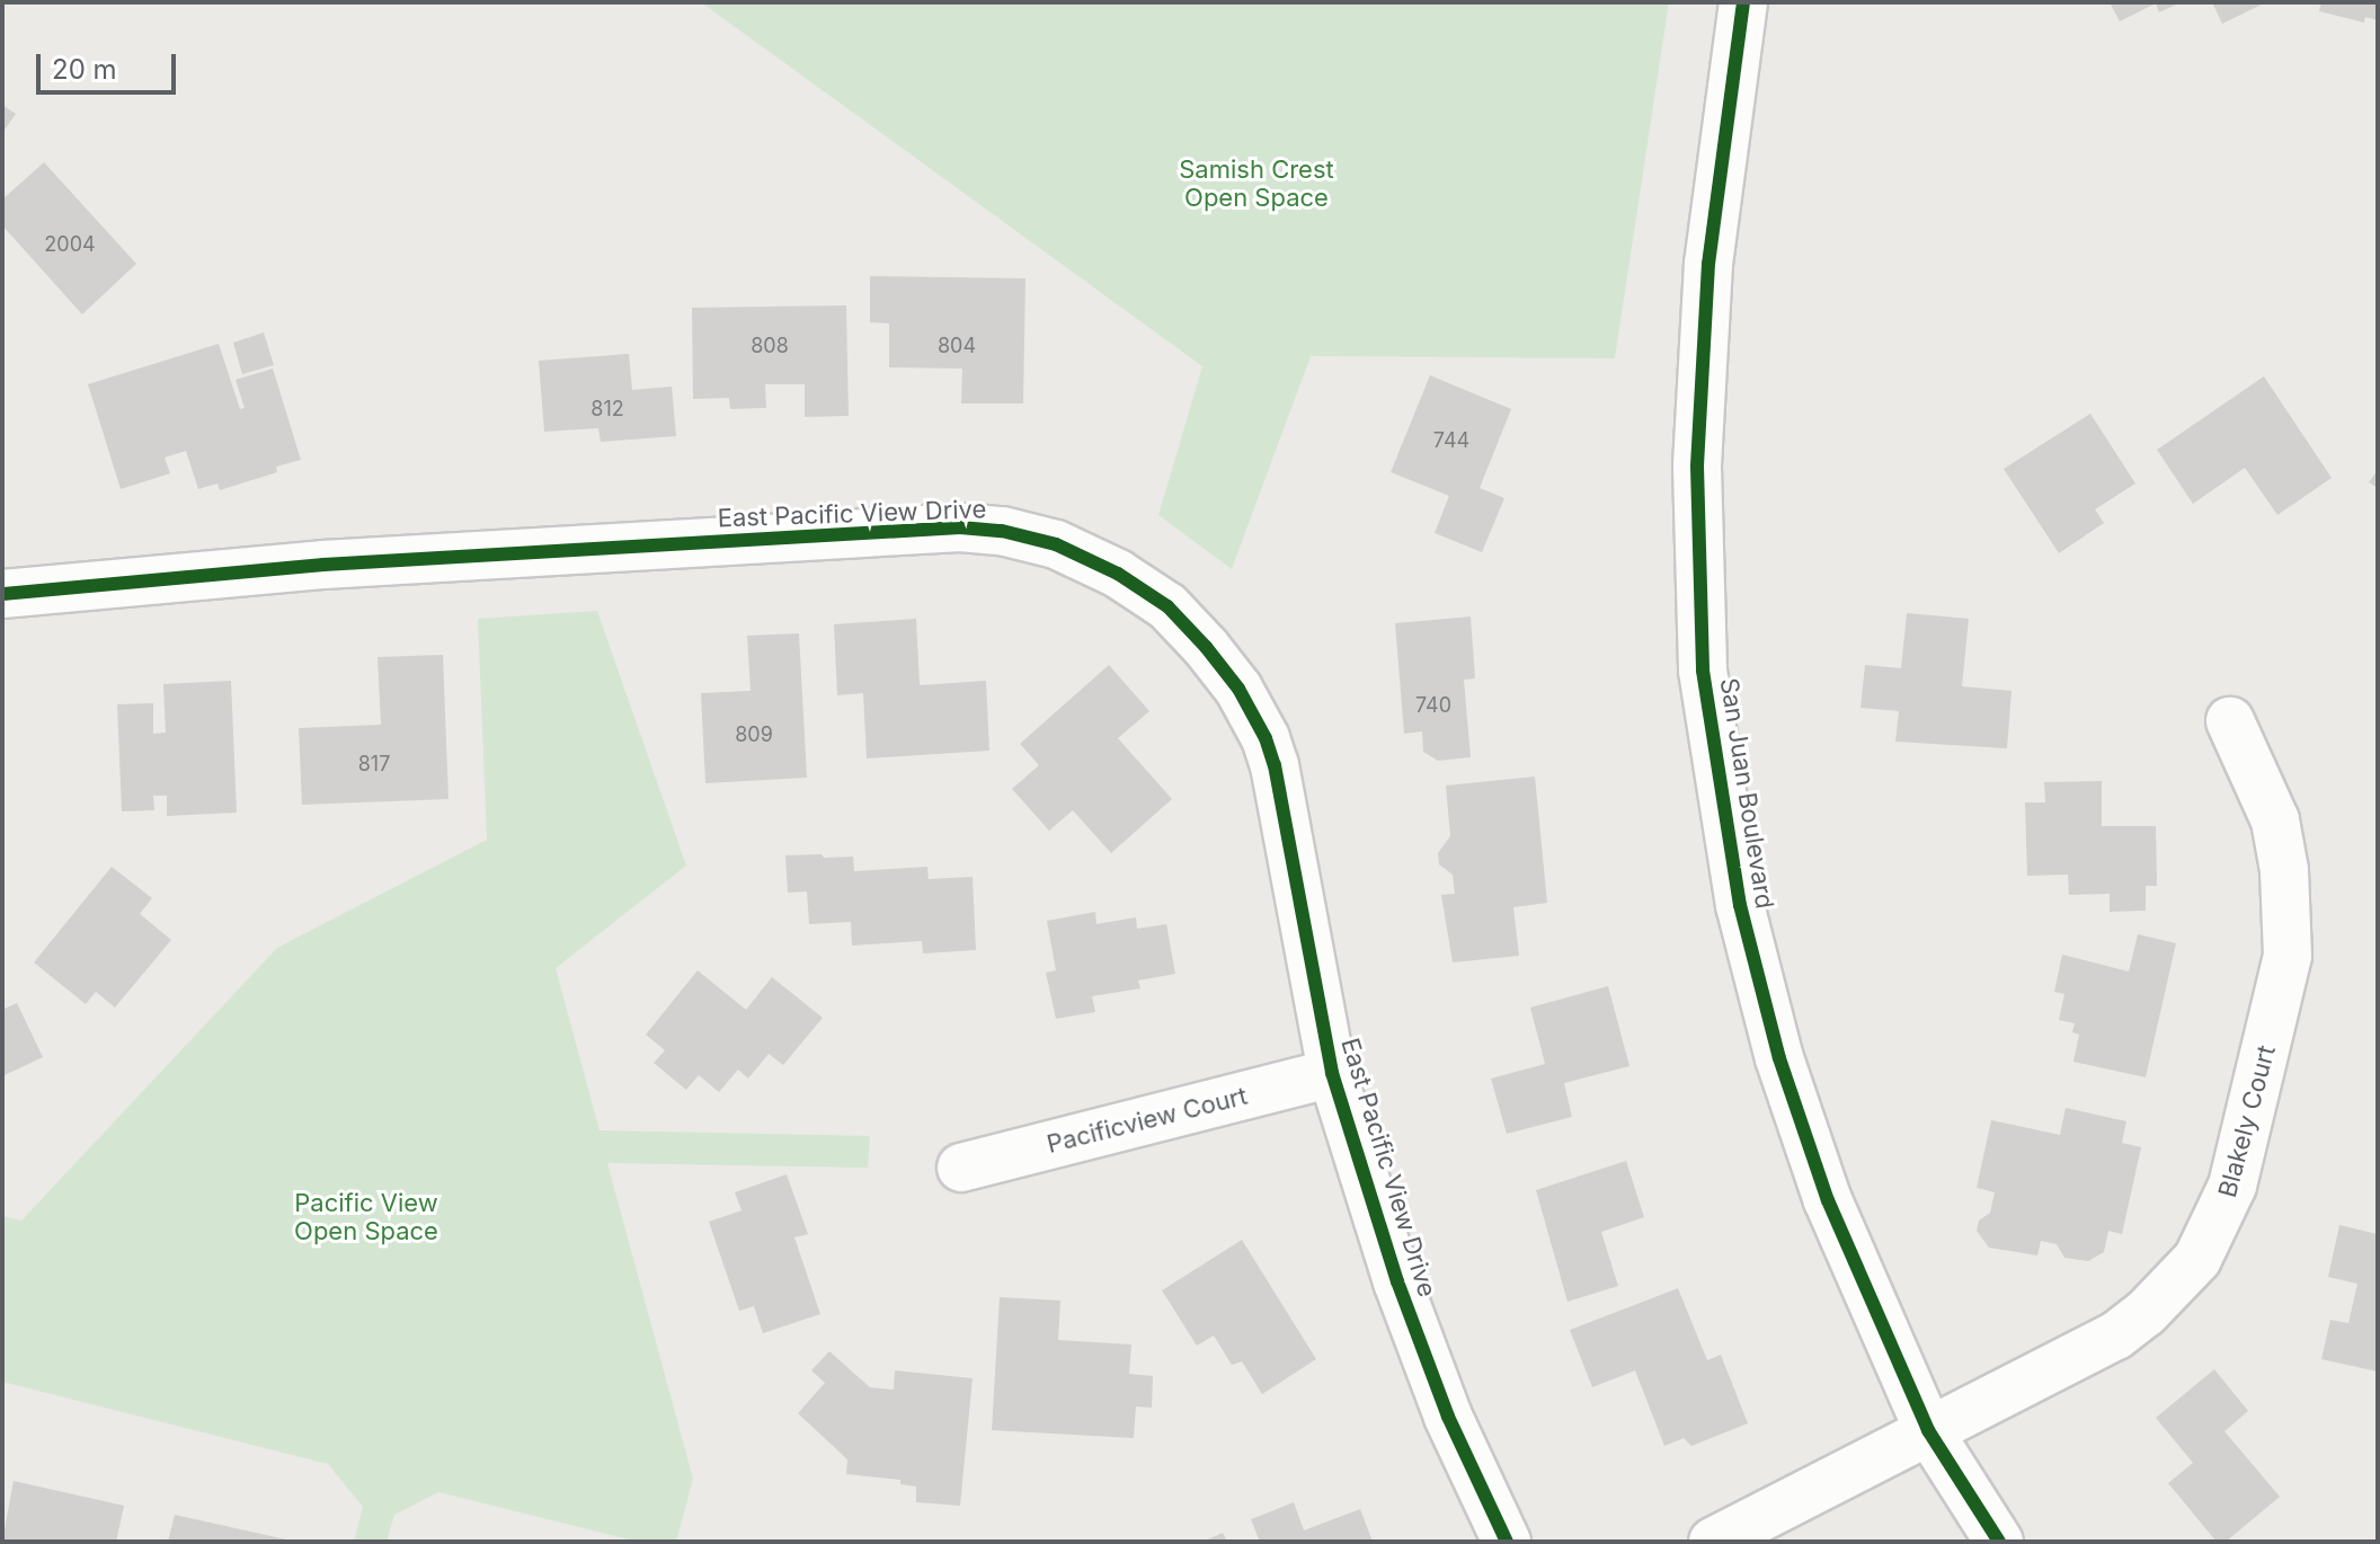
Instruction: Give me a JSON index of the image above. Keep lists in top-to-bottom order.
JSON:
{
  "streets": {
    "street": [
      "East Pacific View Drive",
      "San Juan Boulevard",
      "Pacificview Court",
      "Blakely Court"
    ]
  },
  "crossings": [
    ["East Pacific View Drive", "Pacificview Court"],
    ["San Juan Boulevard", "Blakely Court"]
  ],
  "parks": ["Samish Crest Open Space", "Pacific View Open Space"],
  "house_numbers": [
    "2004",
    "808",
    "804",
    "812",
    "744",
    "740",
    "809",
    "817"
  ],
  "scale_bar": "20 m"
}
